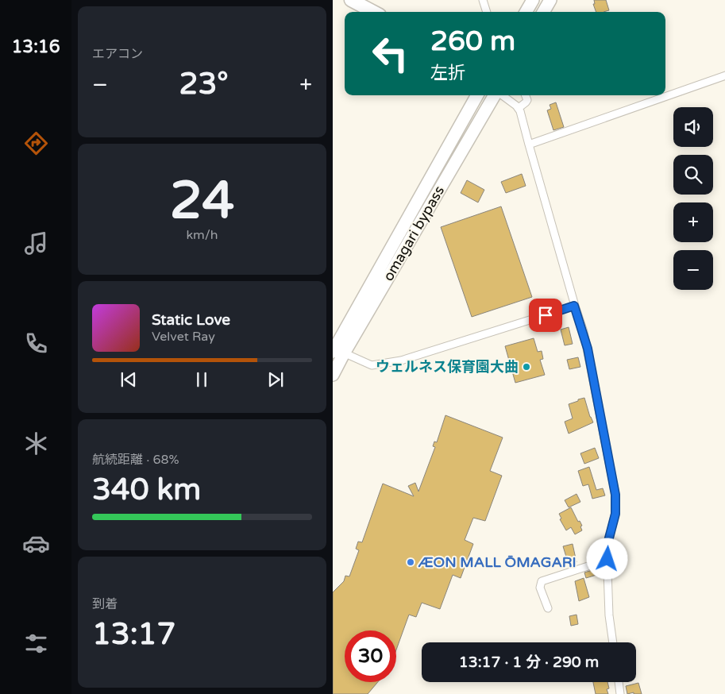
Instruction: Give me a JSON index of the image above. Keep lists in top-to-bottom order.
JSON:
{
  "streets": {
    "highway": ["omagari bypass"]
  },
  "places": ["ウェルネス保育園大曲", "ÆON MALL ŌMAGARI"],
  "page": {
    "tabs": "13:16",
    "tile": [
      "エアコン",
      ["24", "km/h"],
      ["航続距離 · 68%", "340 km"],
      ["到着", "13:17"]
    ],
    "turn": ["260 m", "左折"],
    "heat": ["−", "23°", "+"],
    "map_buttons": ["+", "−"],
    "song": ["Static Love", "Velvet Ray"],
    "limit": "30",
    "trip": "13:17 · 1 分 · 290 m"
  }
}
